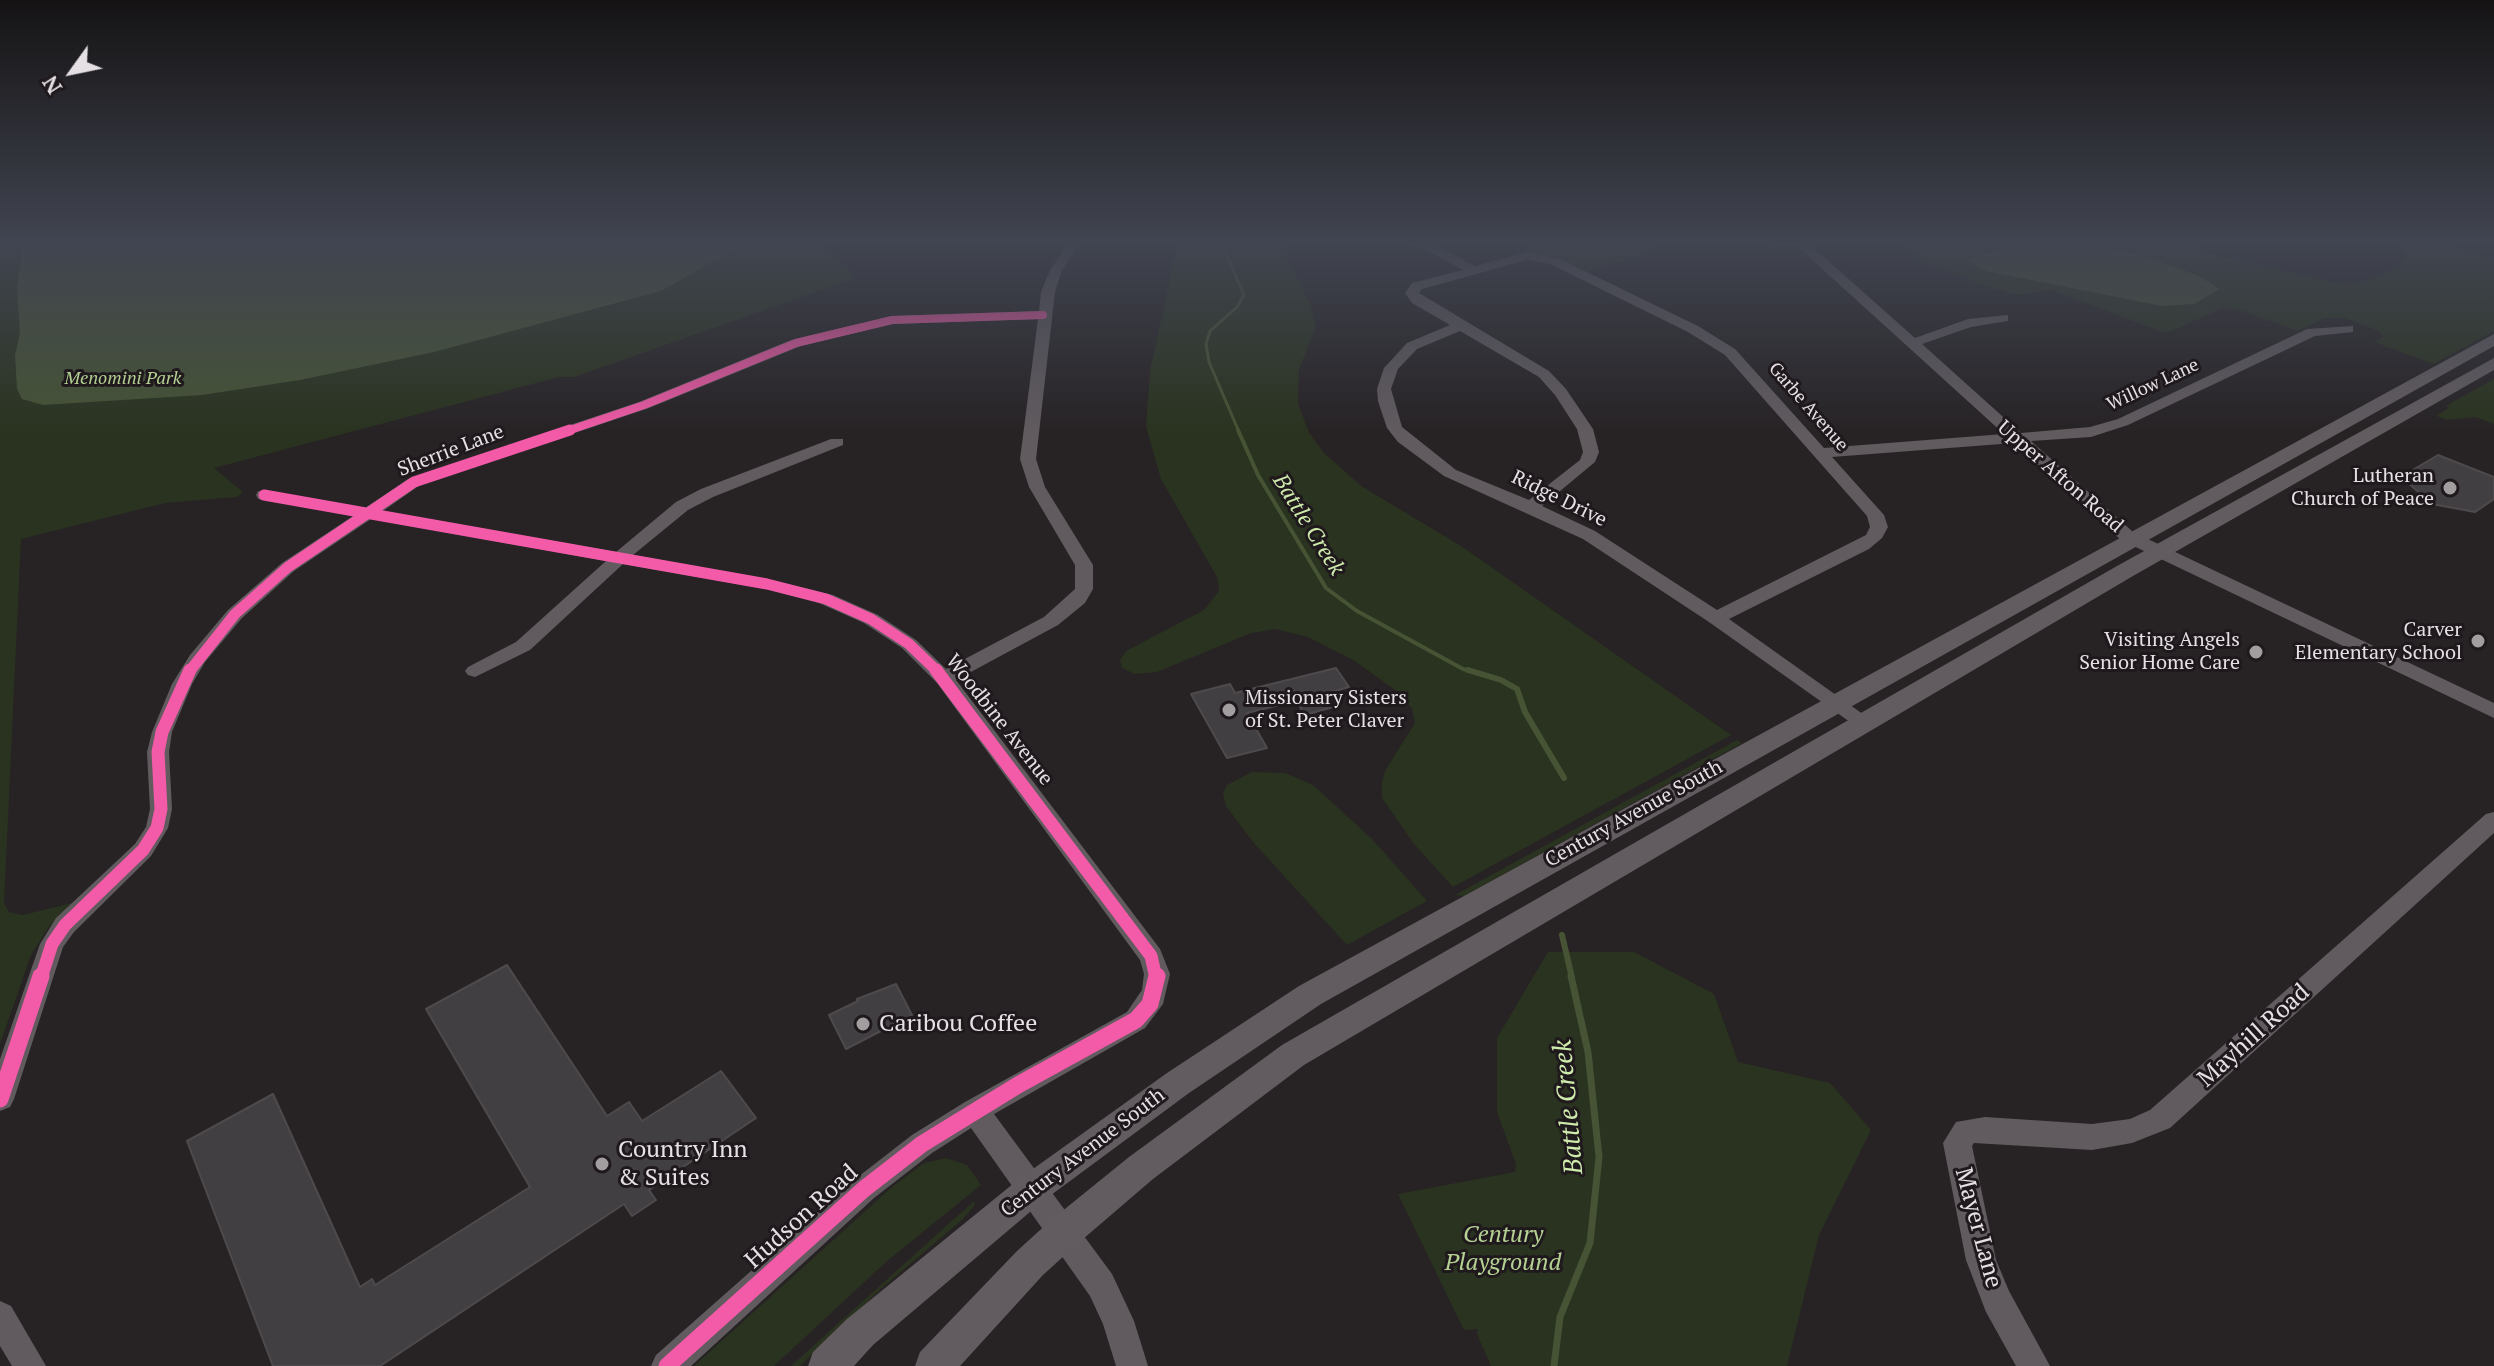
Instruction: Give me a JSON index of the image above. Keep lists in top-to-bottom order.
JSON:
{
  "streets": {
    "main road": ["Century Avenue South"],
    "street": [
      "Willow Lane",
      "Garbe Avenue",
      "Sherrie Lane",
      "Upper Afton Road",
      "Ridge Drive",
      "Woodbine Avenue",
      "Mayhill Road",
      "Hudson Road",
      "Mayer Lane"
    ]
  },
  "crossings": [
    ["Willow Lane", "Garbe Avenue"],
    ["Willow Lane", "Upper Afton Road"],
    ["Garbe Avenue", "Ridge Drive"],
    ["Sherrie Lane", "Woodbine Avenue"],
    ["Upper Afton Road", "Century Avenue South"],
    ["Ridge Drive", "Century Avenue South"],
    ["Woodbine Avenue", "Hudson Road"],
    ["Mayhill Road", "Mayer Lane"]
  ],
  "water": ["Battle Creek"],
  "parks": ["Menomini Park", "Century Playground"],
  "places": [
    "Lutheran Church of Peace",
    "Carver Elementary School",
    "Visiting Angels Senior Home Care",
    "Missionary Sisters of St. Peter Claver",
    "Caribou Coffee",
    "Country Inn & Suites"
  ],
  "north": "bottom left"
}
